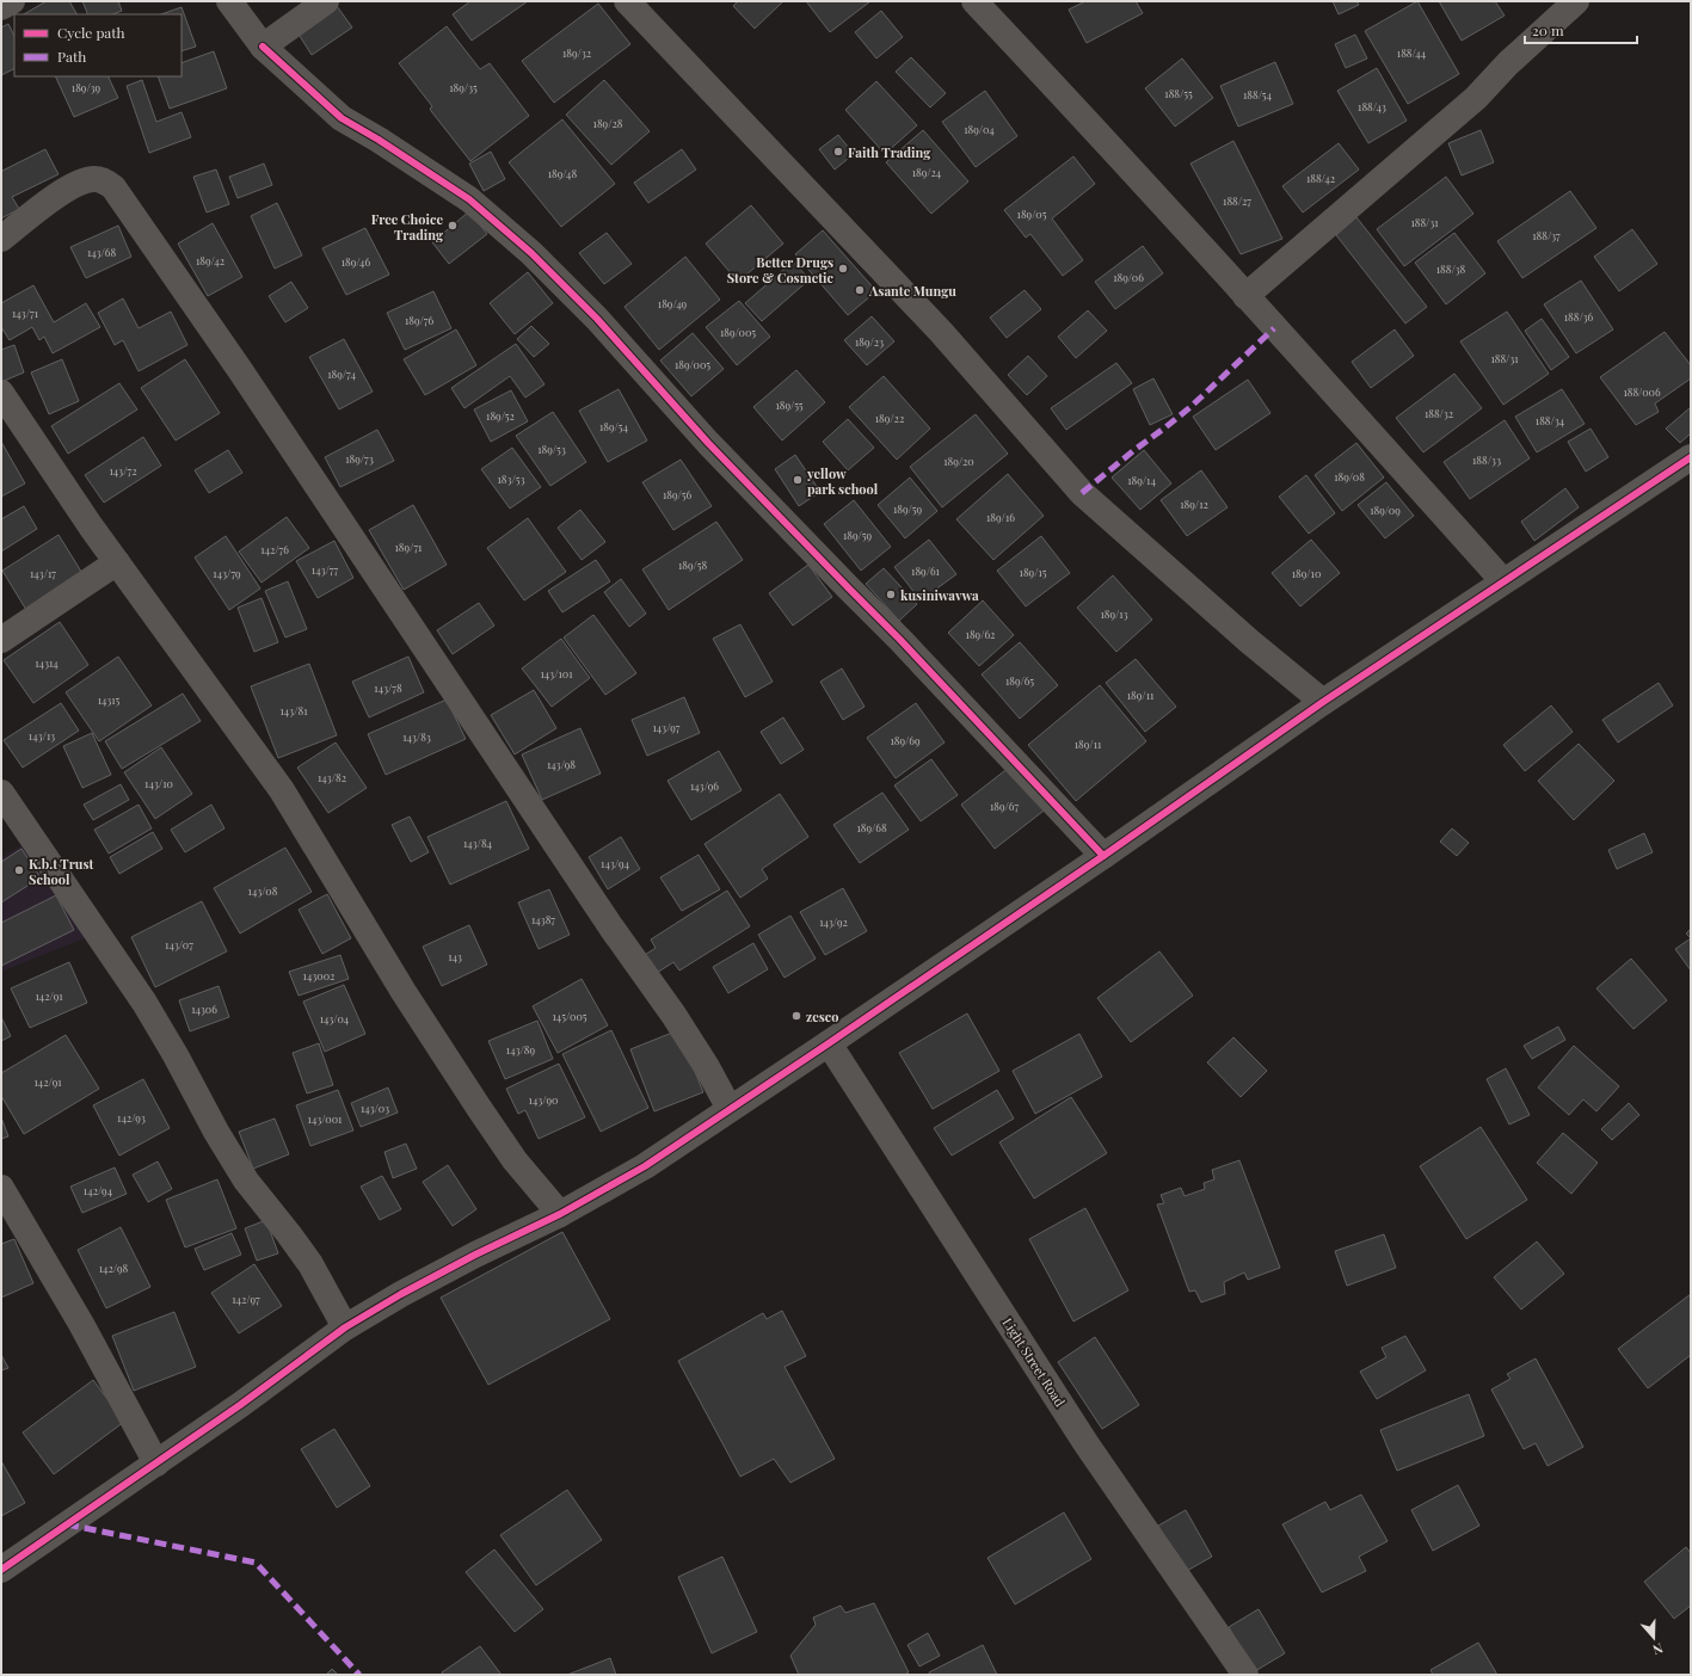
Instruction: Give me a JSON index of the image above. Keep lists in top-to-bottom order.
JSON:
{
  "streets": {
    "street": ["Light Street Road"]
  },
  "places": [
    "Faith Trading",
    "Free Choice Trading",
    "Better Drugs Store & Cosmetic",
    "Asante Mungu",
    "yellow park school",
    "kusiniwavwa",
    "K.b.t Trust School",
    "zesco"
  ],
  "house_numbers": [
    "189/32",
    "188/44",
    "189/39",
    "189/35",
    "188/55",
    "188/54",
    "188/43",
    "189/28",
    "189/04",
    "189/24",
    "189/48",
    "188/42",
    "188/27",
    "189/05",
    "188/31",
    "188/37",
    "143/68",
    "189/42",
    "189/46",
    "188/38",
    "189/06",
    "189/49",
    "143/71",
    "188/36",
    "189/76",
    "189/005",
    "189/23",
    "188/31",
    "189/005",
    "189/74",
    "188/006",
    "189/55",
    "188/32",
    "189/52",
    "189/22",
    "188/34",
    "189/54",
    "189/53",
    "189/73",
    "188/33",
    "189/20",
    "143/72",
    "189/08",
    "183/53",
    "189/14",
    "189/56",
    "189/12",
    "189/59",
    "189/09",
    "189/16",
    "189/59",
    "189/71",
    "142/76",
    "189/58",
    "143/77",
    "189/61",
    "189/15",
    "143/17",
    "143/79",
    "189/10",
    "189/13",
    "189/62",
    "14314",
    "143/101",
    "189/65",
    "143/78",
    "189/11",
    "14315",
    "143/81",
    "143/97",
    "143/13",
    "143/83",
    "189/69",
    "189/11",
    "143/98",
    "143/82",
    "143/10",
    "143/96",
    "189/67",
    "189/68",
    "143/84",
    "143/94",
    "143/08",
    "14387",
    "143/92",
    "143/07",
    "143",
    "143002",
    "142/91",
    "14306",
    "145/005",
    "143/04",
    "143/89",
    "142/91",
    "143/90",
    "143/03",
    "142/93",
    "143/001",
    "142/94",
    "142/98",
    "142/97"
  ],
  "legend": ["Cycle path", "Path"],
  "scale_bar": "20 m",
  "north": "bottom"
}
